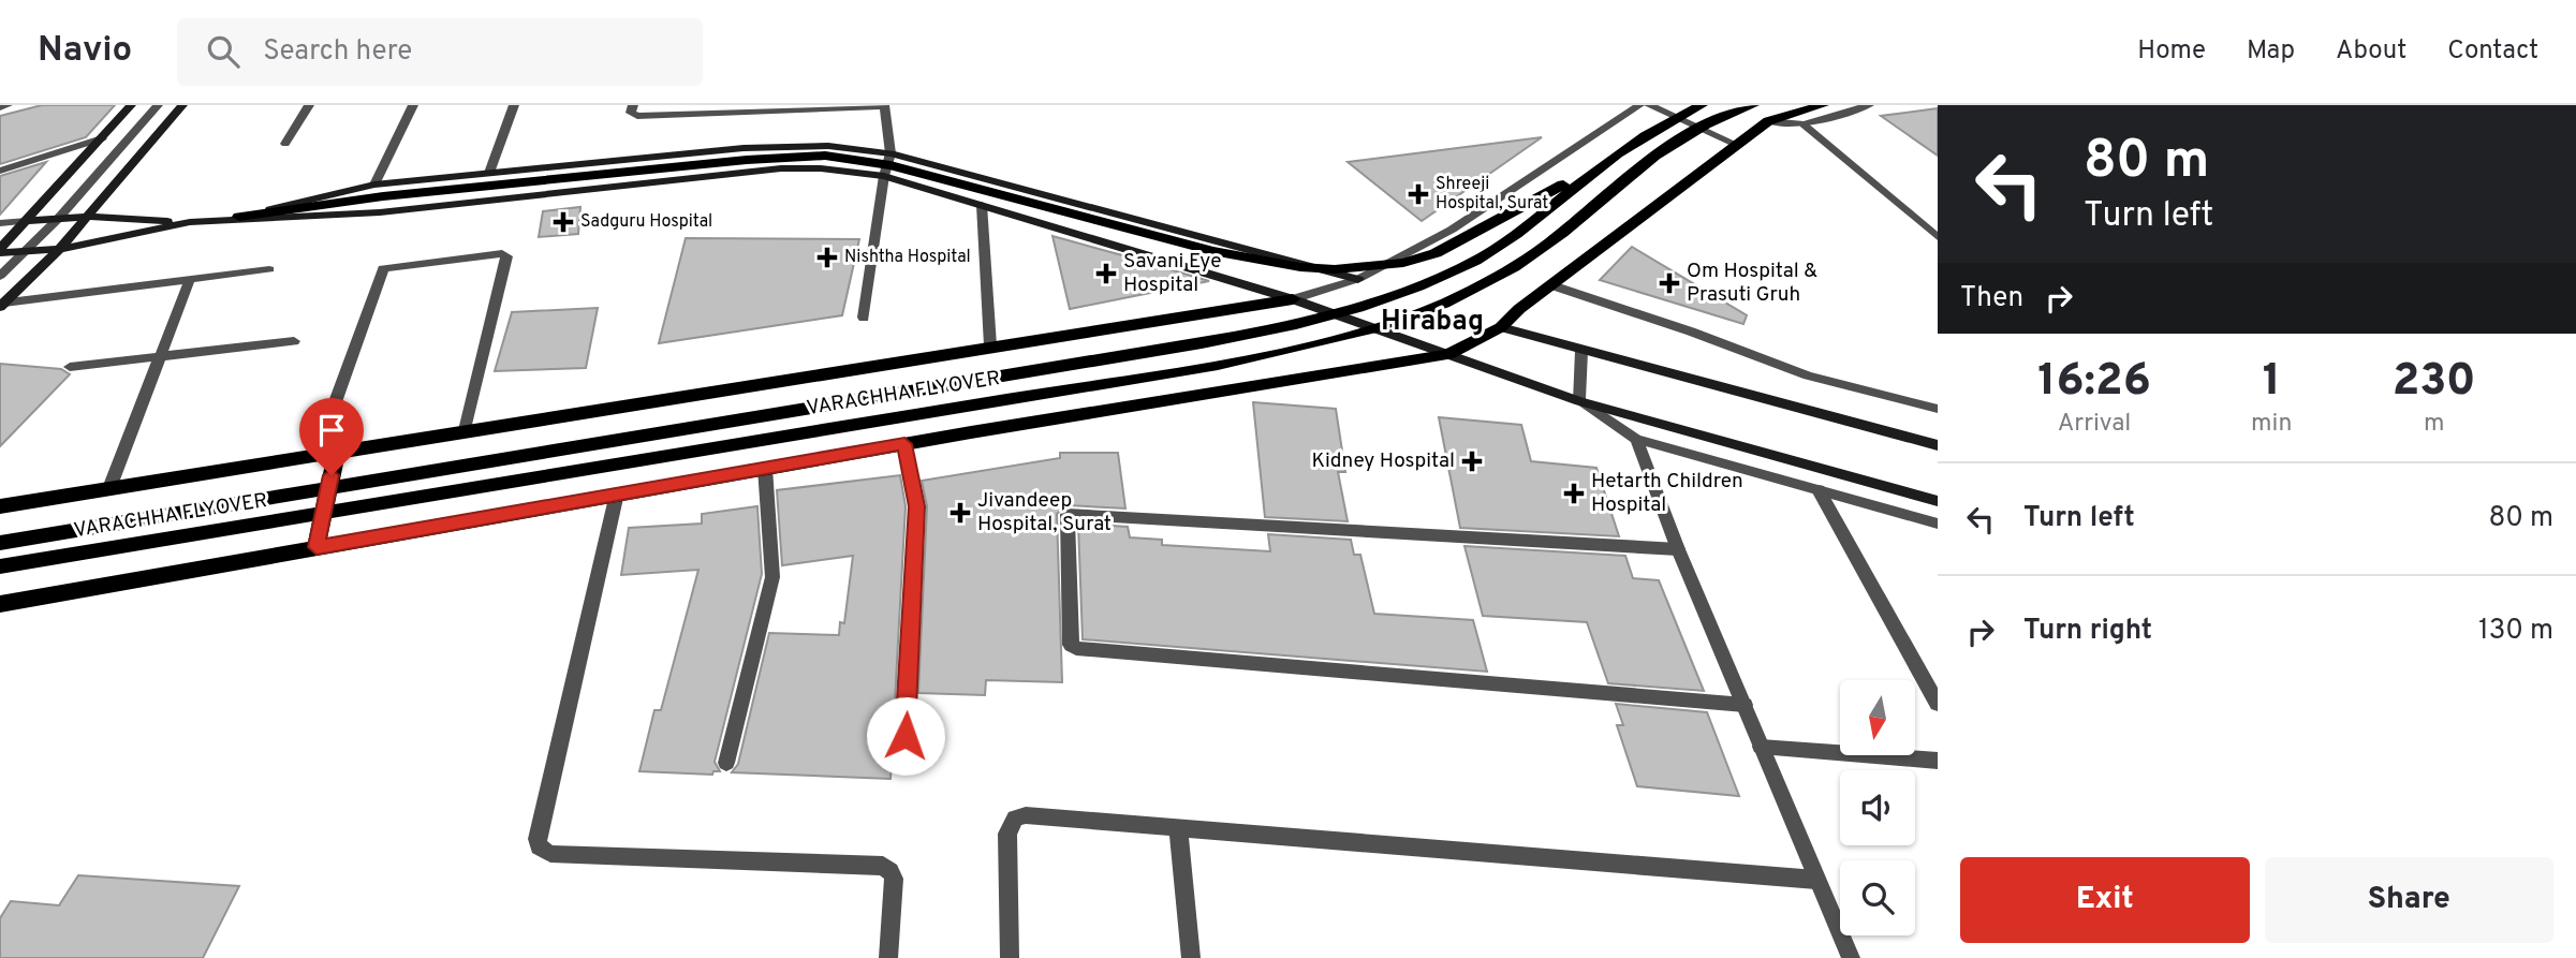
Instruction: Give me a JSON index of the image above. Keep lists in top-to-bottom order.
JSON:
{
  "streets": {
    "main road": ["VARACHHA FLYOVER"]
  },
  "districts": ["Hirabag"],
  "places": {
    "health": [
      "Shreeji Hospital, Surat",
      "Sadguru Hospital",
      "Nishtha Hospital",
      "Savani Eye Hospital",
      "Om Hospital & Prasuti Gruh",
      "Kidney Hospital",
      "Hetarth Children Hospital",
      "Jivandeep Hospital, Surat"
    ]
  },
  "north": "bottom",
  "page": {
    "header": "Navio",
    "search": "Search here",
    "nav": [
      "Home",
      "Map",
      "About",
      "Contact"
    ],
    "turn": ["80 m", "Turn left"],
    "then": "Then",
    "eta": [
      "16:26",
      "Arrival",
      "1",
      "min",
      "230",
      "m"
    ],
    "list": [
      {
        "name": "Turn left",
        "value": "80 m"
      },
      {
        "name": "Turn right",
        "value": "130 m"
      }
    ],
    "buttons": ["Exit", "Share"]
  }
}
